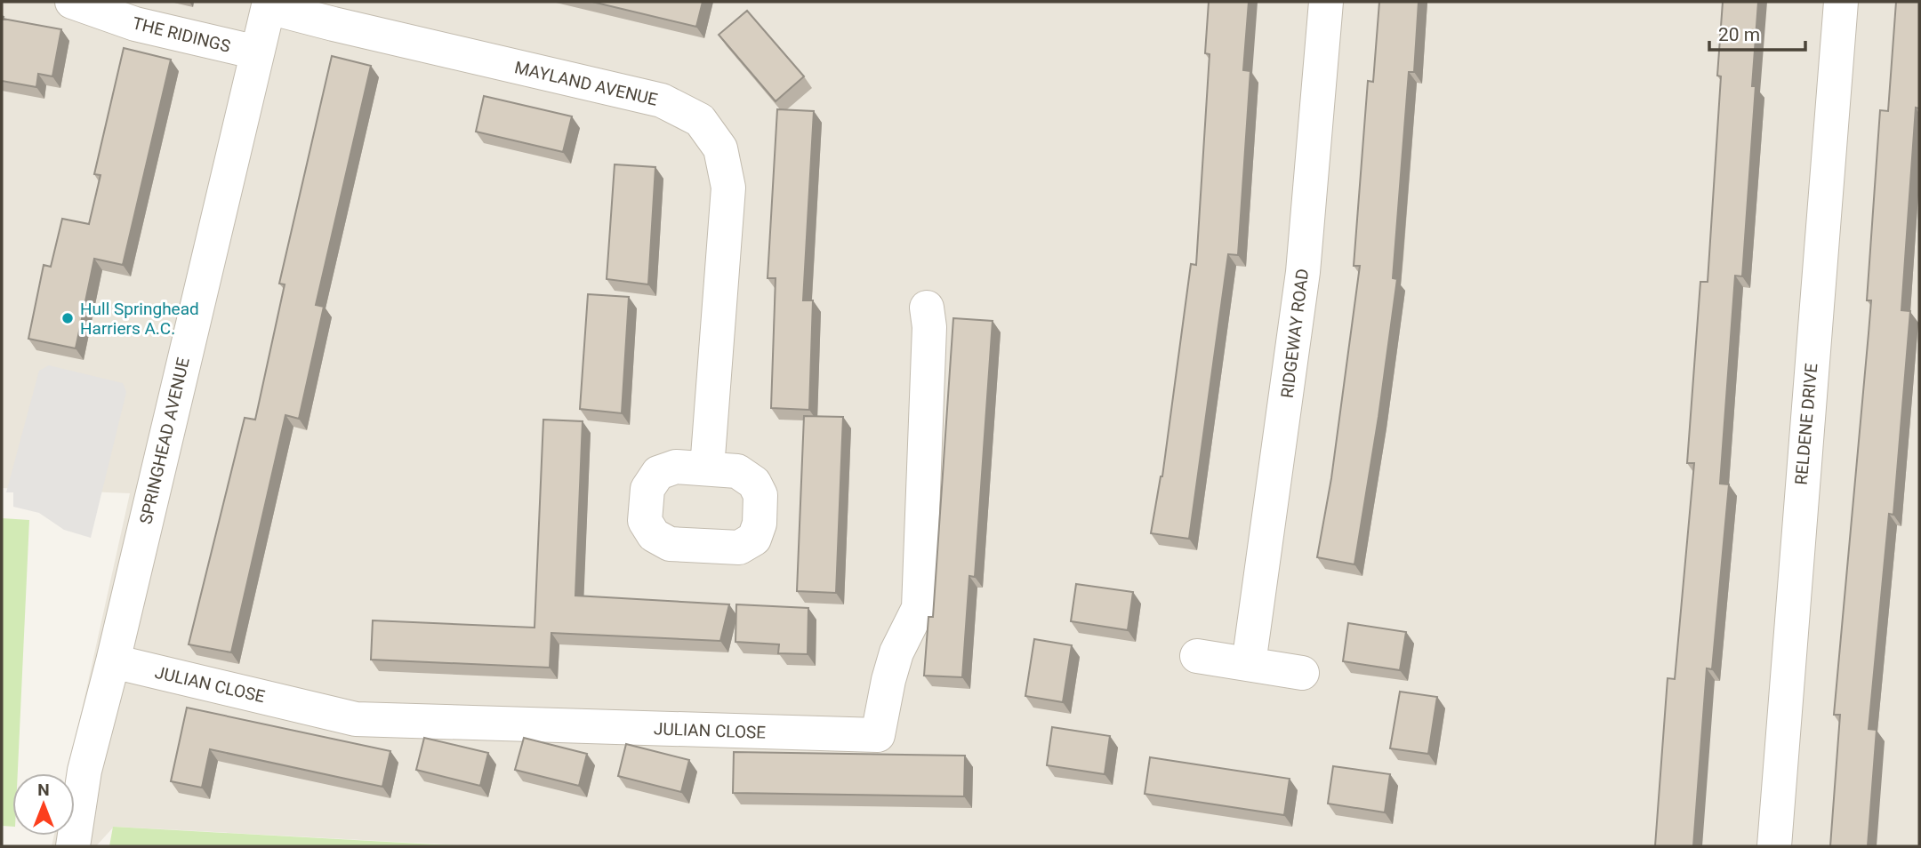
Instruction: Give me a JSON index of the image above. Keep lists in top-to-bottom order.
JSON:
{
  "streets": {
    "street": [
      "THE RIDINGS",
      "MAYLAND AVENUE",
      "RIDGEWAY ROAD",
      "RELDENE DRIVE",
      "SPRINGHEAD AVENUE",
      "JULIAN CLOSE"
    ]
  },
  "crossings": [
    ["THE RIDINGS", "SPRINGHEAD AVENUE"],
    ["MAYLAND AVENUE", "SPRINGHEAD AVENUE"],
    ["SPRINGHEAD AVENUE", "JULIAN CLOSE"]
  ],
  "places": ["Hull Springhead Harriers A.C."],
  "scale_bar": "20 m",
  "north": "top"
}
